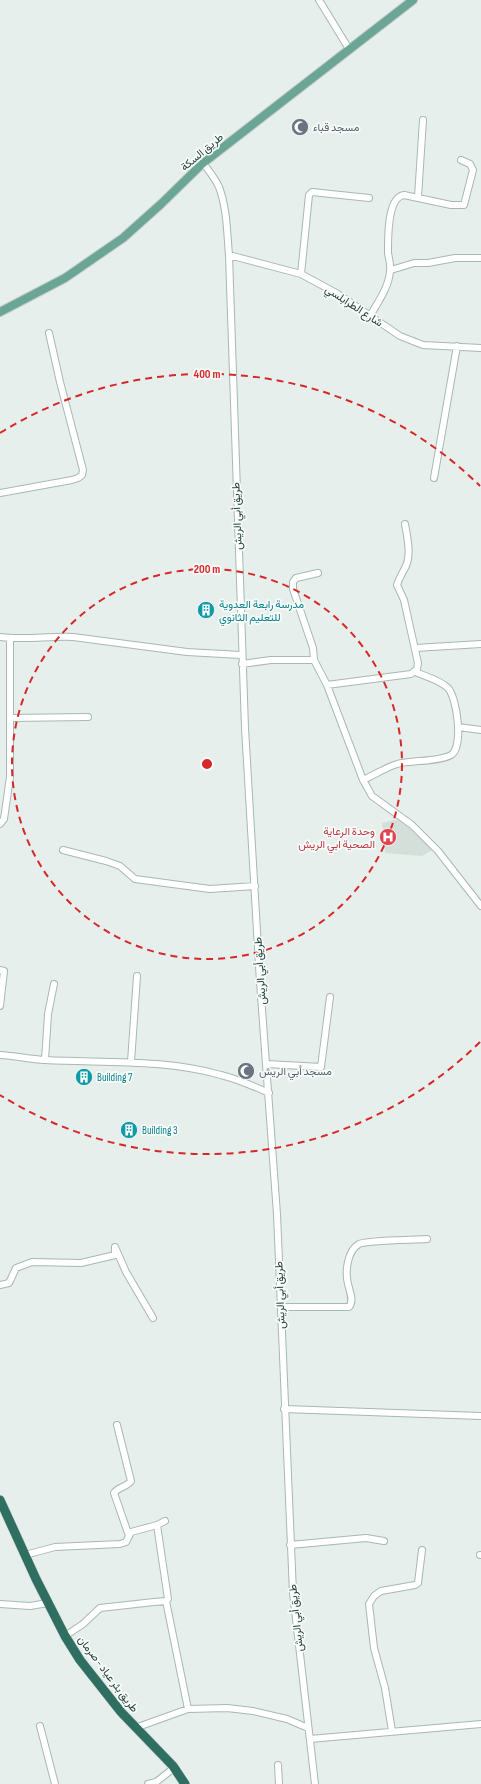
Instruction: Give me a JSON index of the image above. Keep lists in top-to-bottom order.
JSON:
{
  "streets": {
    "highway": ["طريق بئر عياد - صرمان"],
    "main road": ["طريق السكة"],
    "street": ["شارع الطرابلسي", "طريق أبي الريش"]
  },
  "crossings": [
    ["طريق السكة", "طريق أبي الريش"],
    ["شارع الطرابلسي", "طريق أبي الريش"]
  ],
  "places": {
    "mosque": ["مسجد قباء", "مسجد أبي الريش"],
    "building": ["مدرسة رابعة العدوية للتعليم الثانوي", "Building 7", "Building 3"],
    "hospital": ["وحدة الرعاية الصحية ابي الريش"]
  },
  "rings": ["400 m", "200 m"]
}
